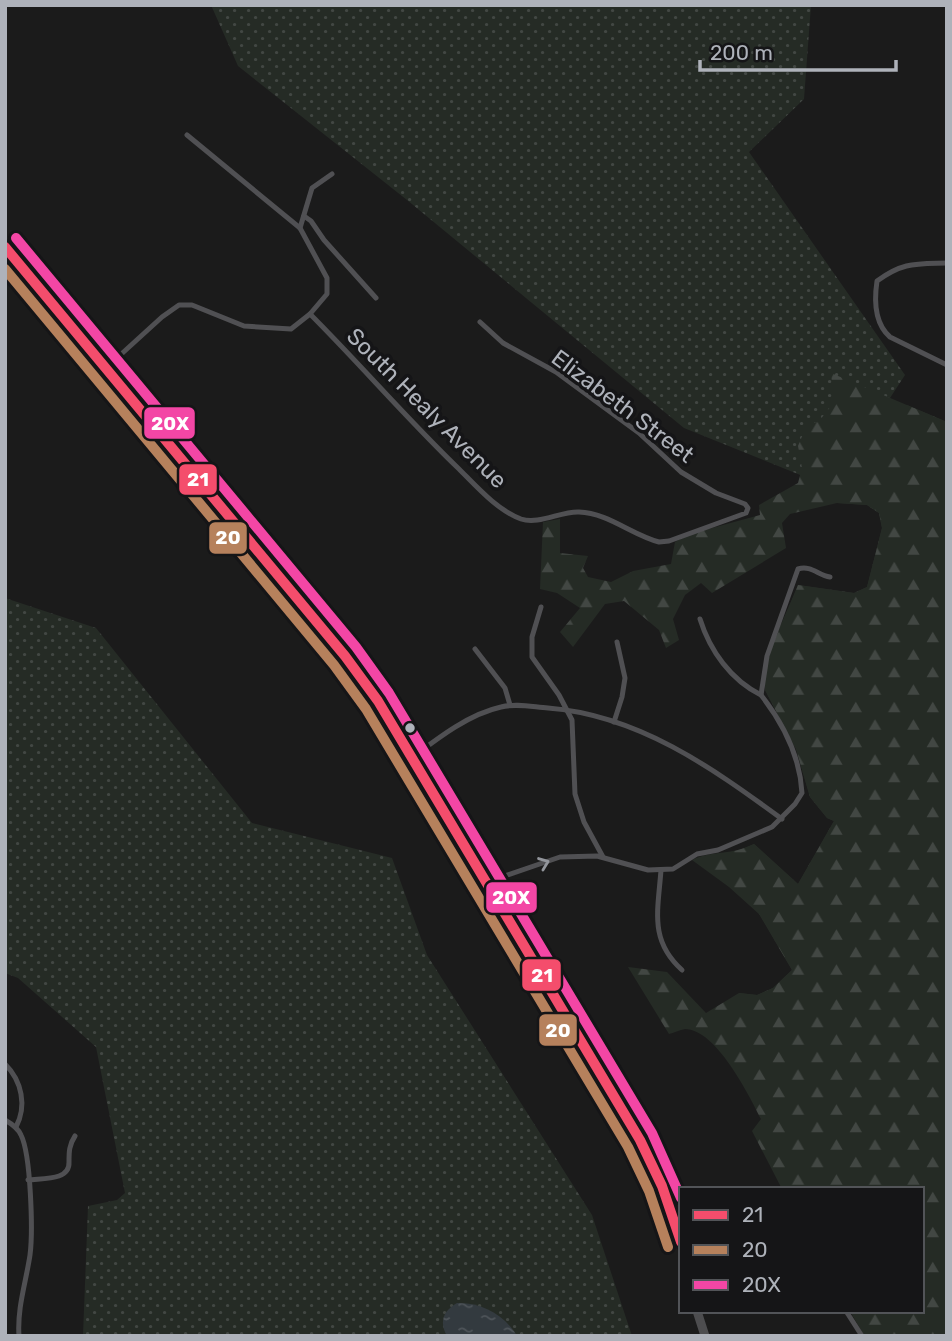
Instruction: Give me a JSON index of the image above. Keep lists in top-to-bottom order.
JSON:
{
  "streets": {
    "street": ["Elizabeth Street", "South Healy Avenue"]
  },
  "crossings": [
    ["Elizabeth Street", "South Healy Avenue"]
  ],
  "lines": ["transit line 20X", "transit line 21", "transit line 20"],
  "legend": ["21", "20", "20X"],
  "scale_bar": "200 m"
}
